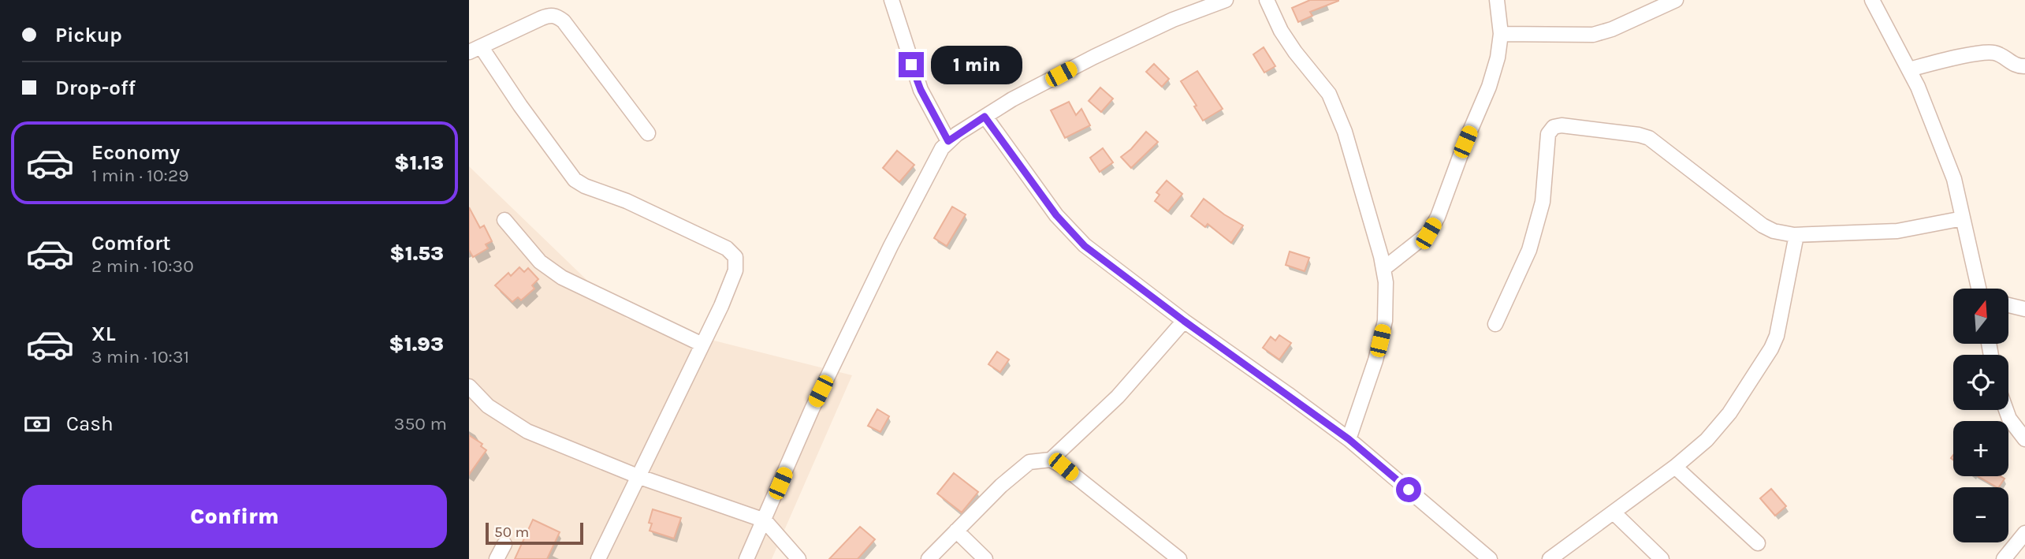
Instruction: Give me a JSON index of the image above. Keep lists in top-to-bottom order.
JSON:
{
  "scale_bar": "50 m",
  "north": "top",
  "page": {
    "banner": ["Pickup", "Drop-off"],
    "bubble": "1 min",
    "list": [
      {
        "name": "Economy",
        "note": "1 min · 10:29",
        "value": "$1.13"
      },
      {
        "name": "Comfort",
        "note": "2 min · 10:30",
        "value": "$1.53"
      },
      {
        "name": "XL",
        "note": "3 min · 10:31",
        "value": "$1.93"
      }
    ],
    "map_buttons": ["+", "−"],
    "pay": ["Cash", "350 m"],
    "buttons": "Confirm",
    "scale": "50 m"
  }
}
